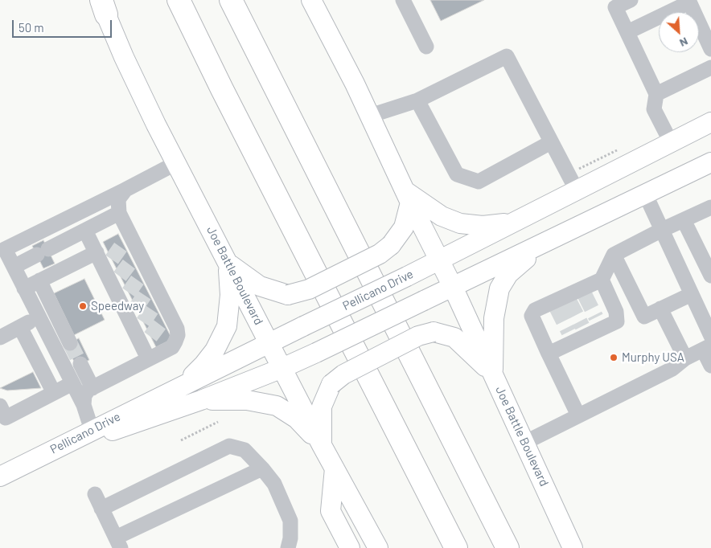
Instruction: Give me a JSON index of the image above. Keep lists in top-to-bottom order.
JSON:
{
  "streets": {
    "main road": ["Joe Battle Boulevard", "Pellicano Drive"]
  },
  "crossings": [
    ["Joe Battle Boulevard", "Pellicano Drive"]
  ],
  "places": ["Speedway", "Murphy USA"],
  "scale_bar": "50 m",
  "north": "bottom right"
}
